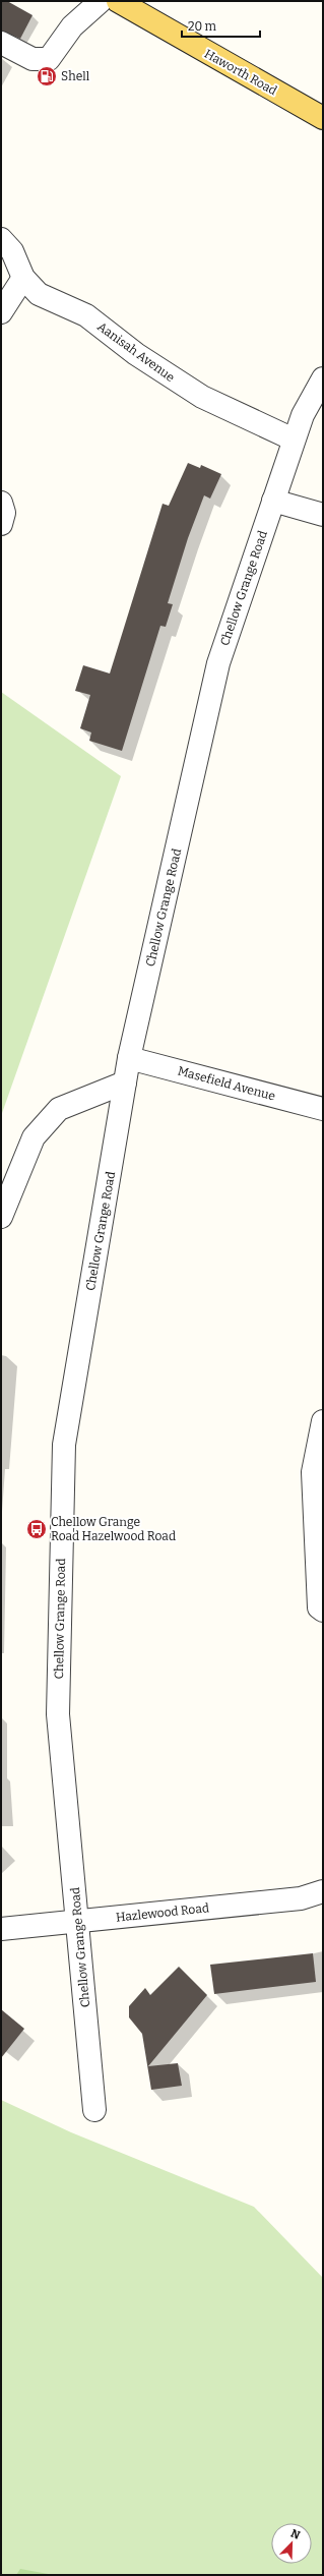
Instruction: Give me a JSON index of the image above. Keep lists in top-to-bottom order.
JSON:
{
  "streets": {
    "main road": ["Haworth Road"],
    "street": [
      "Aanisah Avenue",
      "Chellow Grange Road",
      "Masefield Avenue",
      "Hazlewood Road"
    ]
  },
  "crossings": [
    ["Aanisah Avenue", "Chellow Grange Road"],
    ["Chellow Grange Road", "Masefield Avenue"],
    ["Chellow Grange Road", "Hazlewood Road"]
  ],
  "places": {
    "fuel station": ["Shell"],
    "bus stop": ["Chellow Grange Road Hazelwood Road"]
  },
  "scale_bar": "20 m",
  "north": "top right"
}
